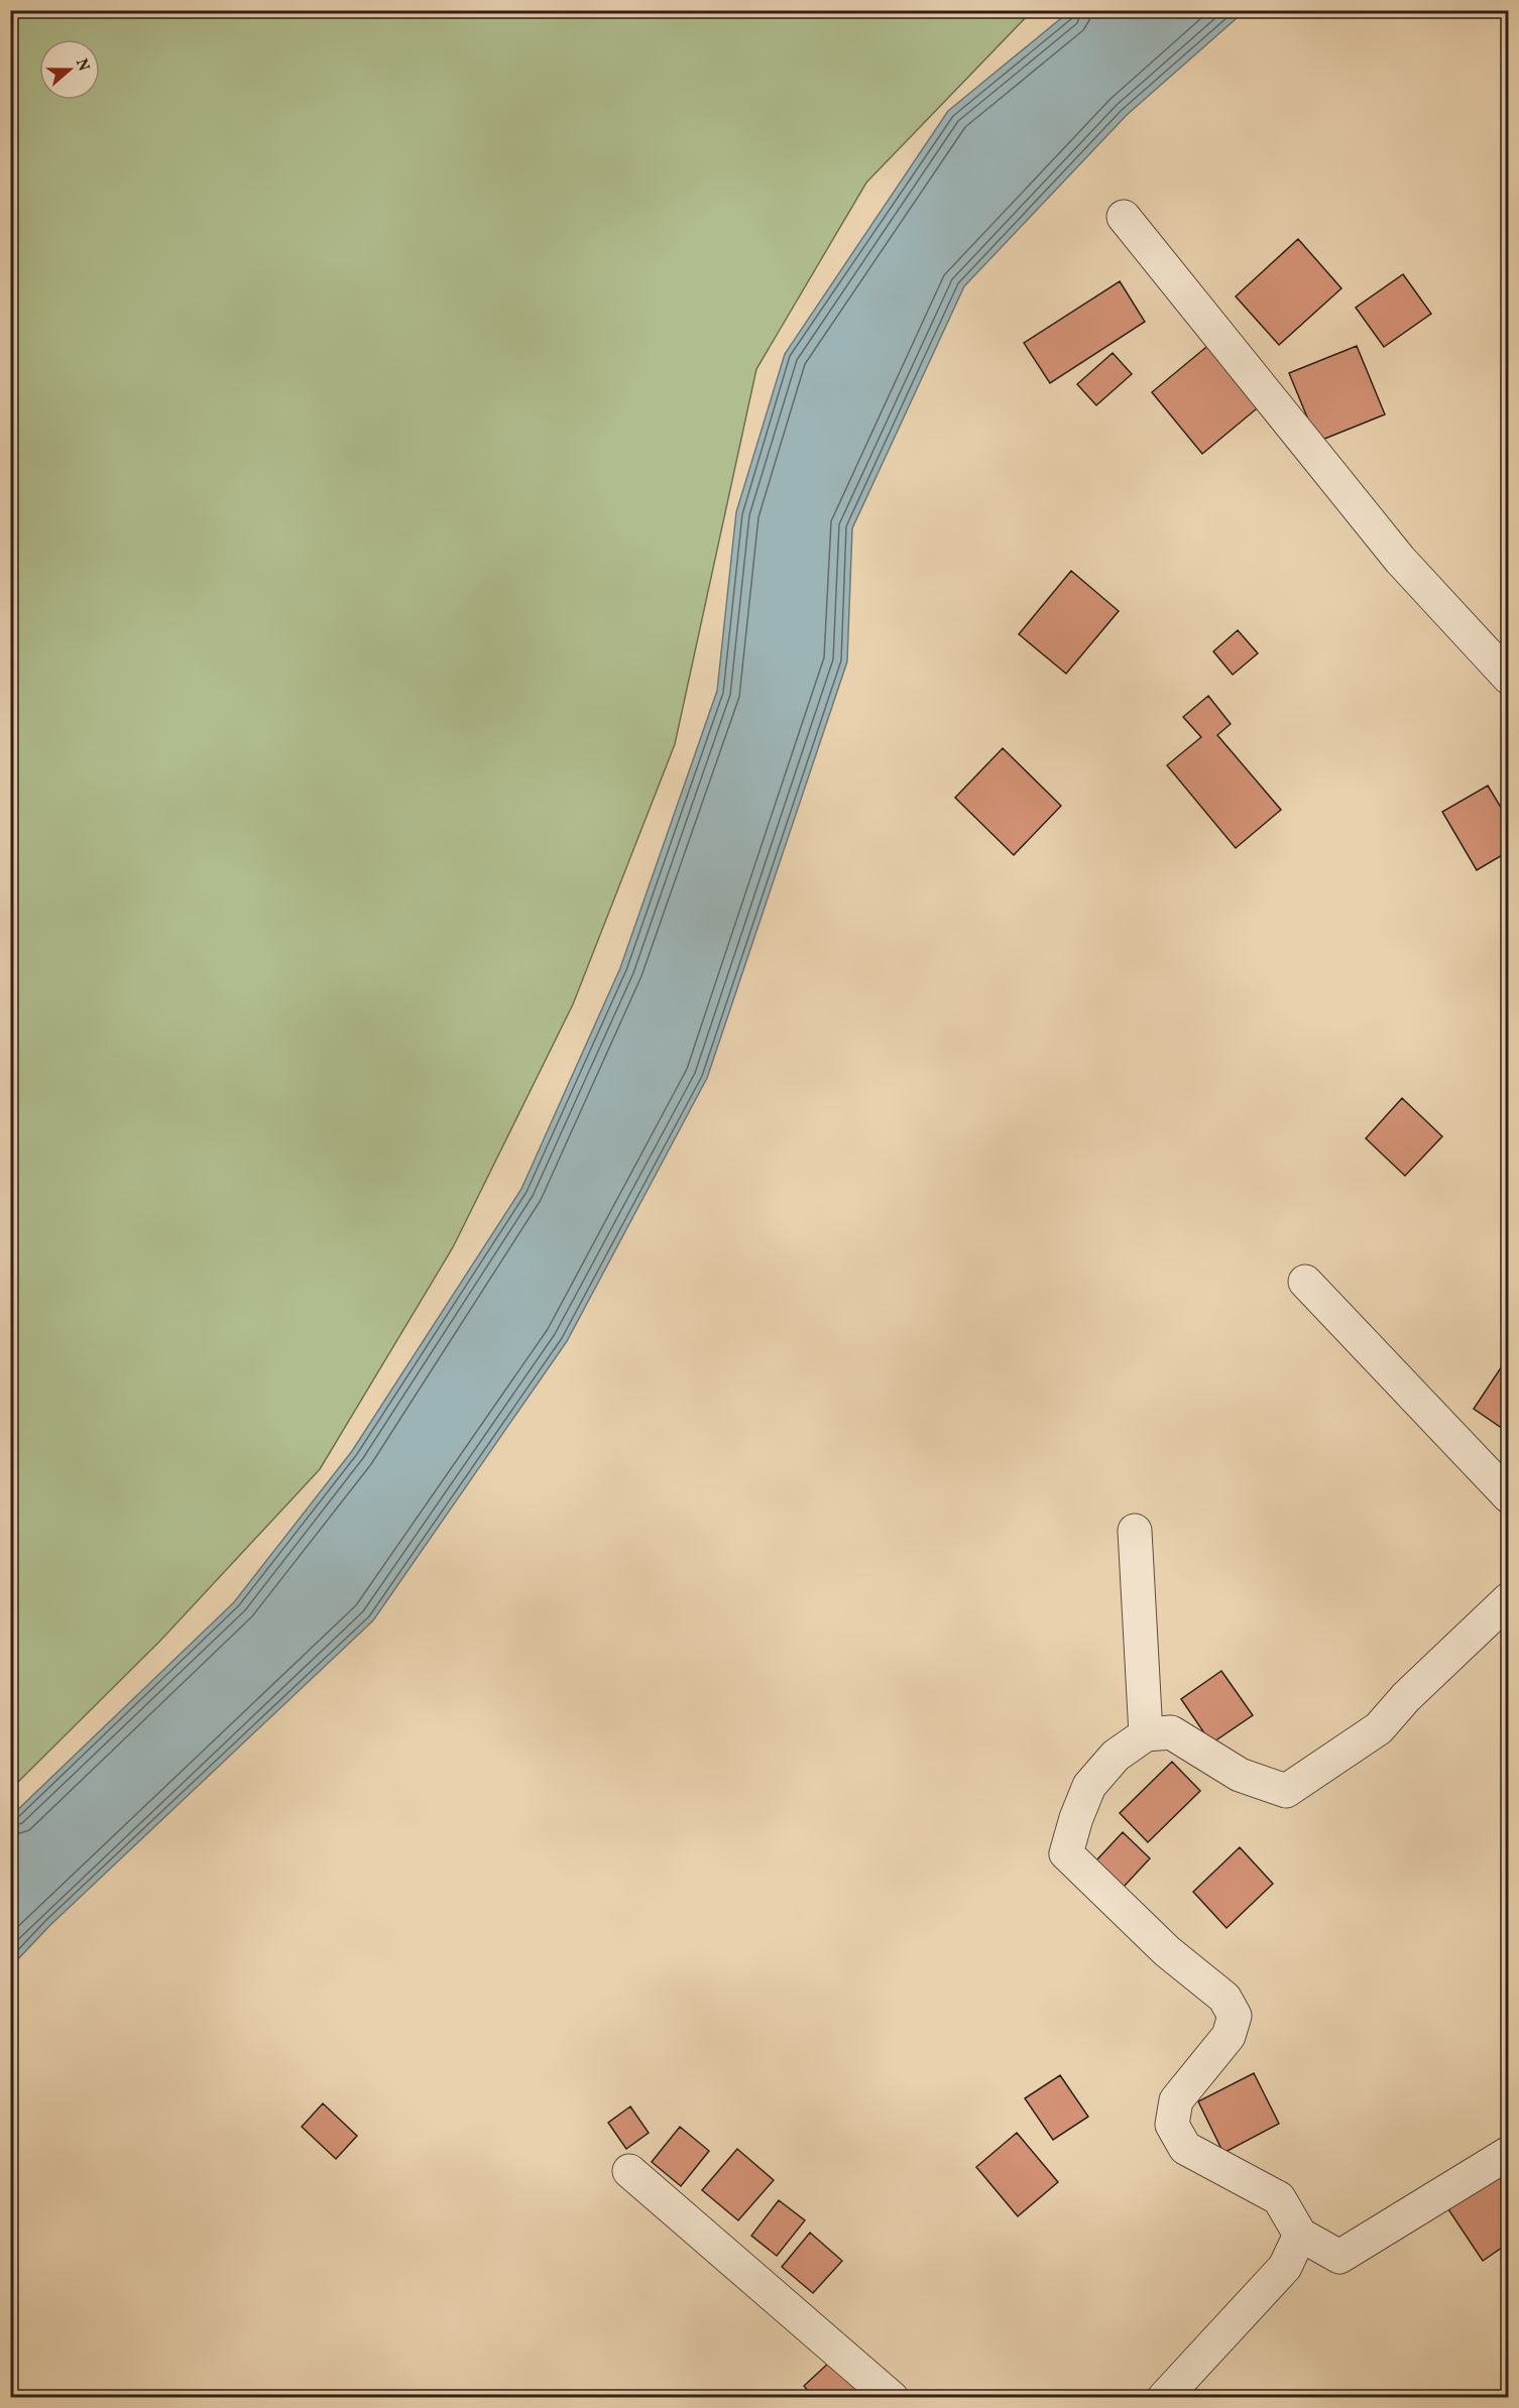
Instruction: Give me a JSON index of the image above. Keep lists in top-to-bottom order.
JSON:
{
  "north": "right"
}
